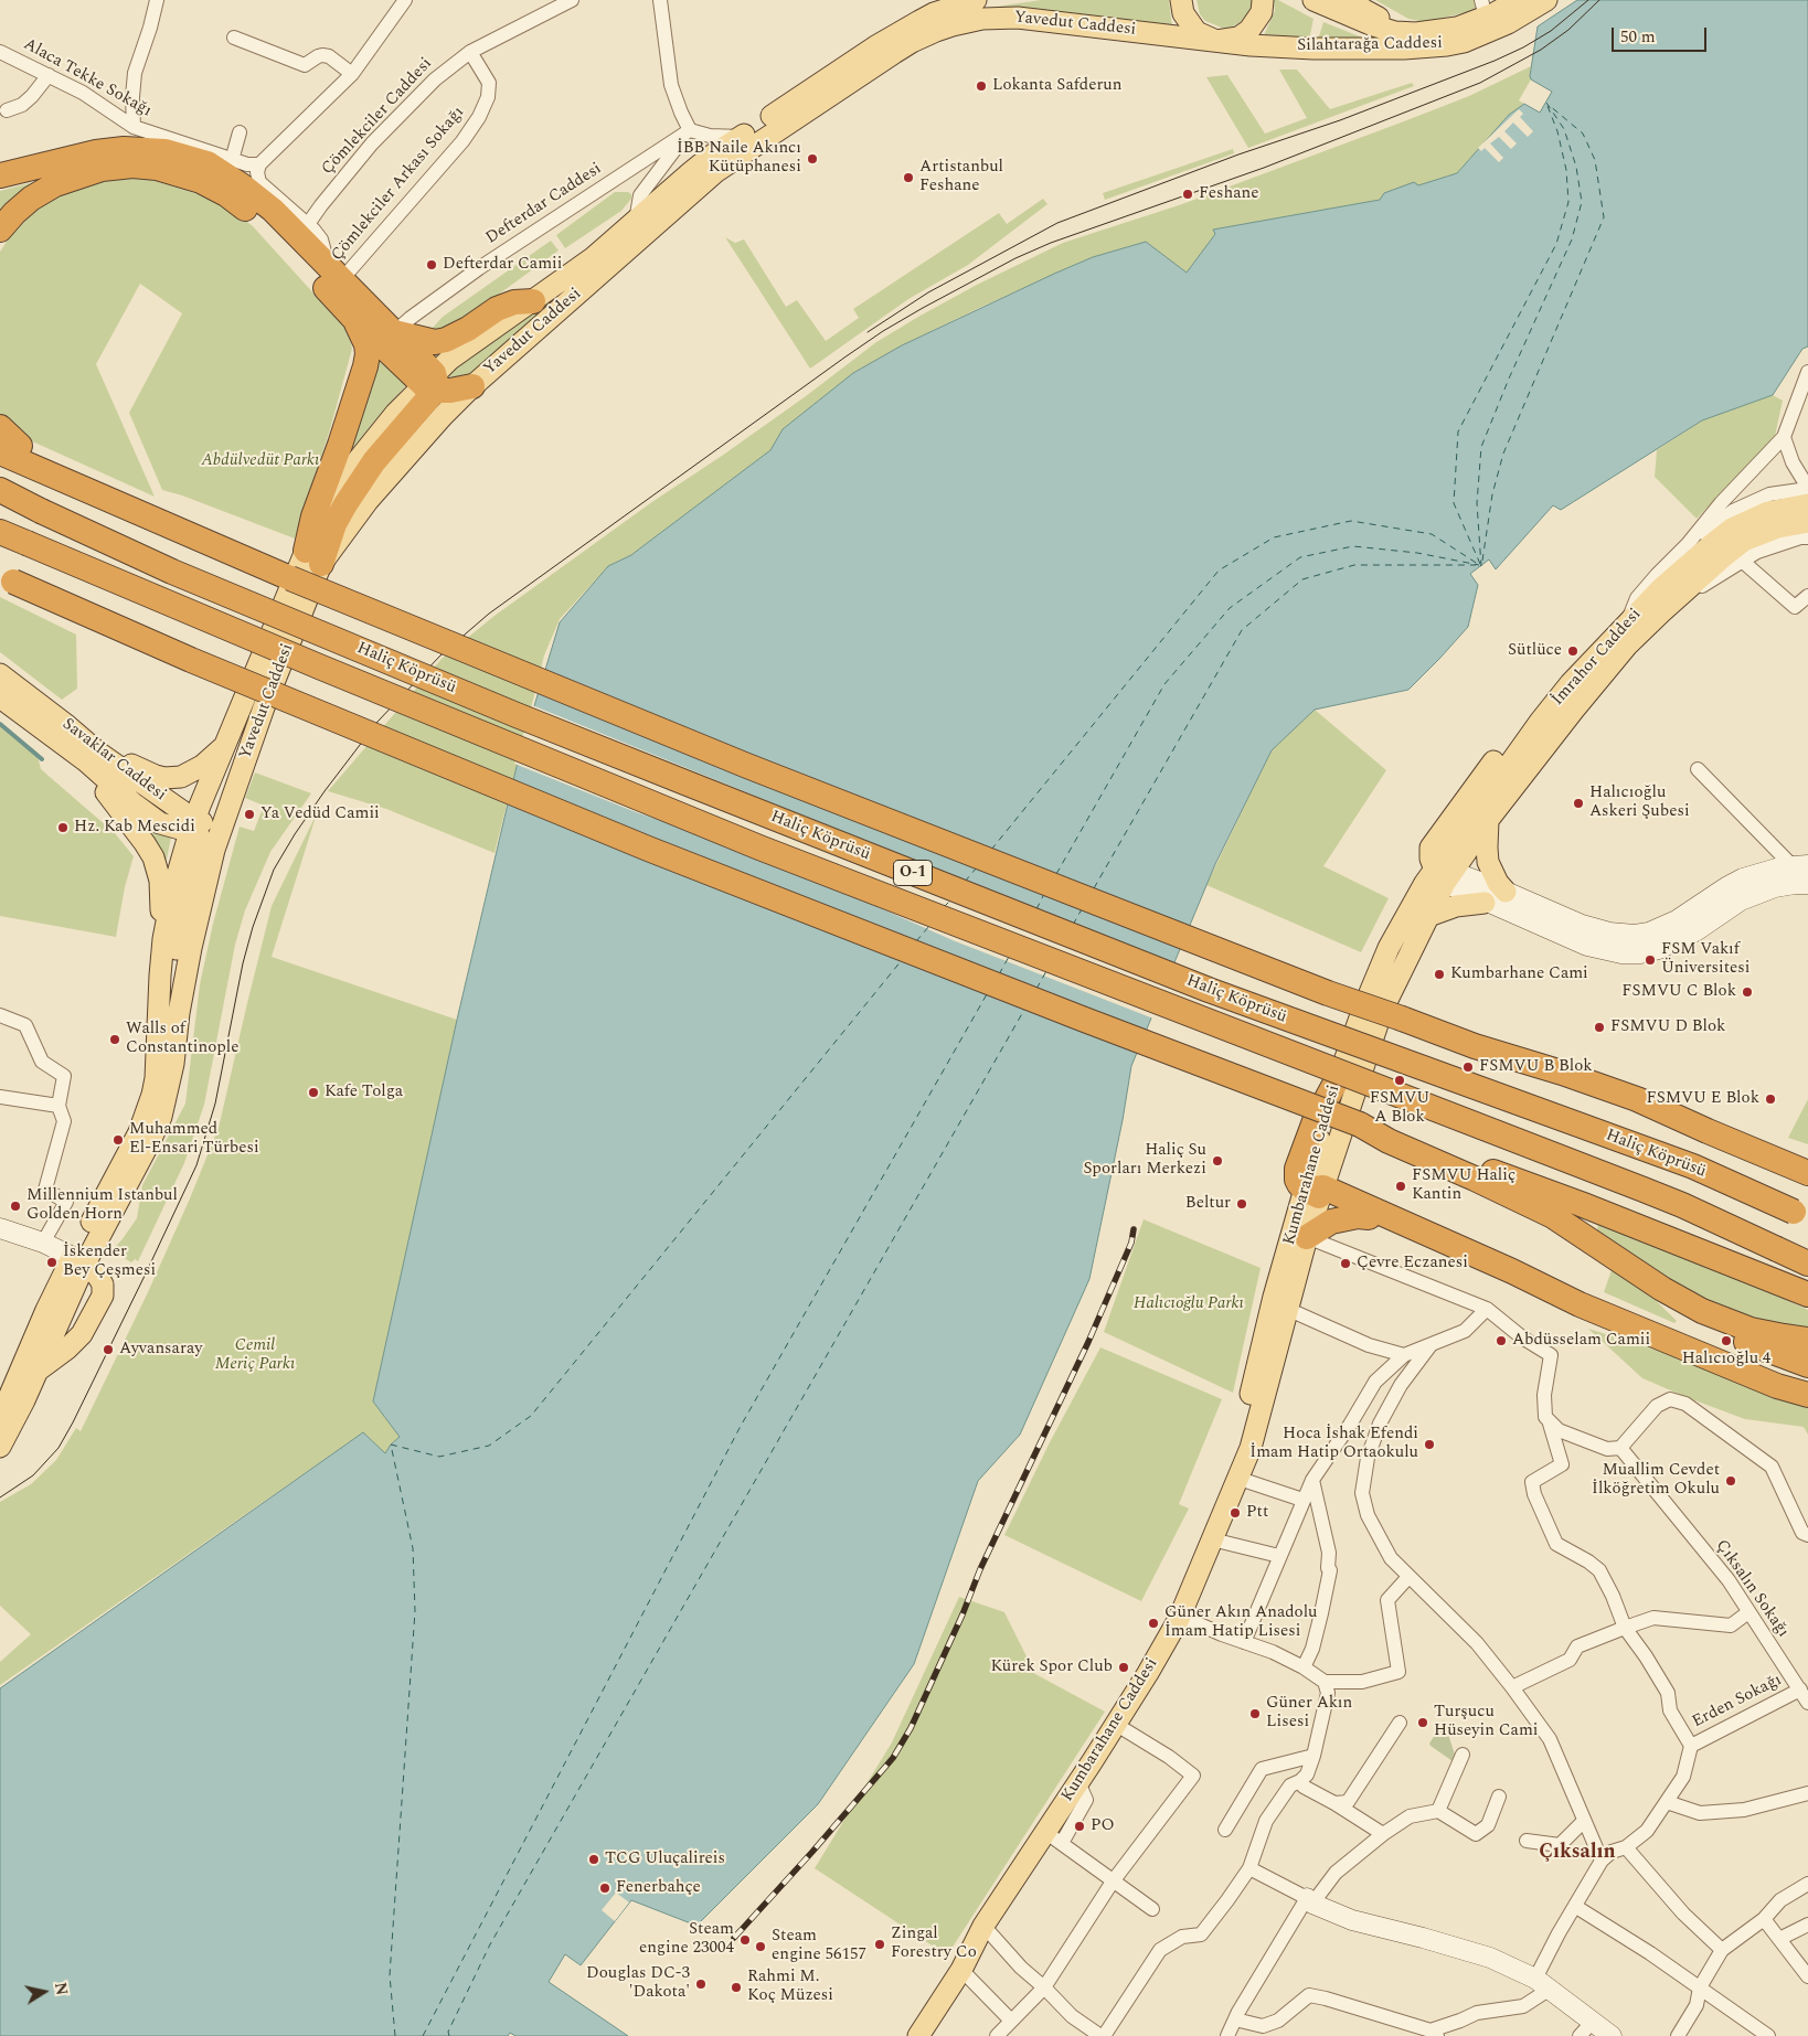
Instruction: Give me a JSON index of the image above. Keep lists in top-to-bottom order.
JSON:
{
  "streets": {
    "highway": ["Haliç Köprüsü", "O-1"],
    "main road": [
      "Yavedut Caddesi",
      "Silahtarağa Caddesi",
      "İmrahor Caddesi",
      "Savaklar Caddesi",
      "Kumbarahane Caddesi"
    ],
    "street": [
      "Alaca Tekke Sokağı",
      "Çömlekciler Caddesi",
      "Çömlekciler Arkası Sokağı",
      "Defterdar Caddesi",
      "Çıksalın Sokağı",
      "Erden Sokağı"
    ]
  },
  "crossings": [
    ["Yavedut Caddesi", "Silahtarağa Caddesi"],
    ["Yavedut Caddesi", "Savaklar Caddesi"],
    ["Çömlekciler Caddesi", "Çömlekciler Arkası Sokağı"],
    ["İmrahor Caddesi", "Kumbarahane Caddesi"],
    ["Çıksalın Sokağı", "Erden Sokağı"]
  ],
  "districts": ["Çıksalın"],
  "parks": ["Abdülvedüt Parkı", "Halıcıoğlu Parkı", "Cemil Meriç Parkı"],
  "places": [
    "Lokanta Safderun",
    "İBB Naile Akıncı Kütüphanesi",
    "Artistanbul Feshane",
    "Feshane",
    "Defterdar Camii",
    "Sütlüce",
    "Halıcıoğlu Askeri Şubesi",
    "Ya Vedüd Camii",
    "Hz. Kab Mescidi",
    "FSM Vakıf Üniversitesi",
    "Kumbarhane Cami",
    "FSMVU C Blok",
    "FSMVU D Blok",
    "Walls of Constantinople",
    "FSMVU B Blok",
    "FSMVU A Blok",
    "Kafe Tolga",
    "FSMVU E Blok",
    "Muhammed El-Ensari Türbesi",
    "Haliç Su Sporları Merkezi",
    "FSMVU Haliç Kantin",
    "Beltur",
    "Millennium Istanbul Golden Horn",
    "İskender Bey Çeşmesi",
    "Çevre Eczanesi",
    "Abdüsselam Camii",
    "Halıcıoğlu 4",
    "Ayvansaray",
    "Hoca İshak Efendi İmam Hatip Ortaokulu",
    "Muallim Cevdet İlköğretim Okulu",
    "Ptt",
    "Güner Akın Anadolu İmam Hatip Lisesi",
    "Kürek Spor Club",
    "Güner Akın Lisesi",
    "Turşucu Hüseyin Cami",
    "PO",
    "TCG Uluçalireis",
    "Fenerbahçe",
    "Steam engine 23004",
    "Zingal Forestry Co",
    "Steam engine 56157",
    "Douglas DC-3 'Dakota'",
    "Rahmi M. Koç Müzesi"
  ],
  "scale_bar": "50 m",
  "north": "right"
}
